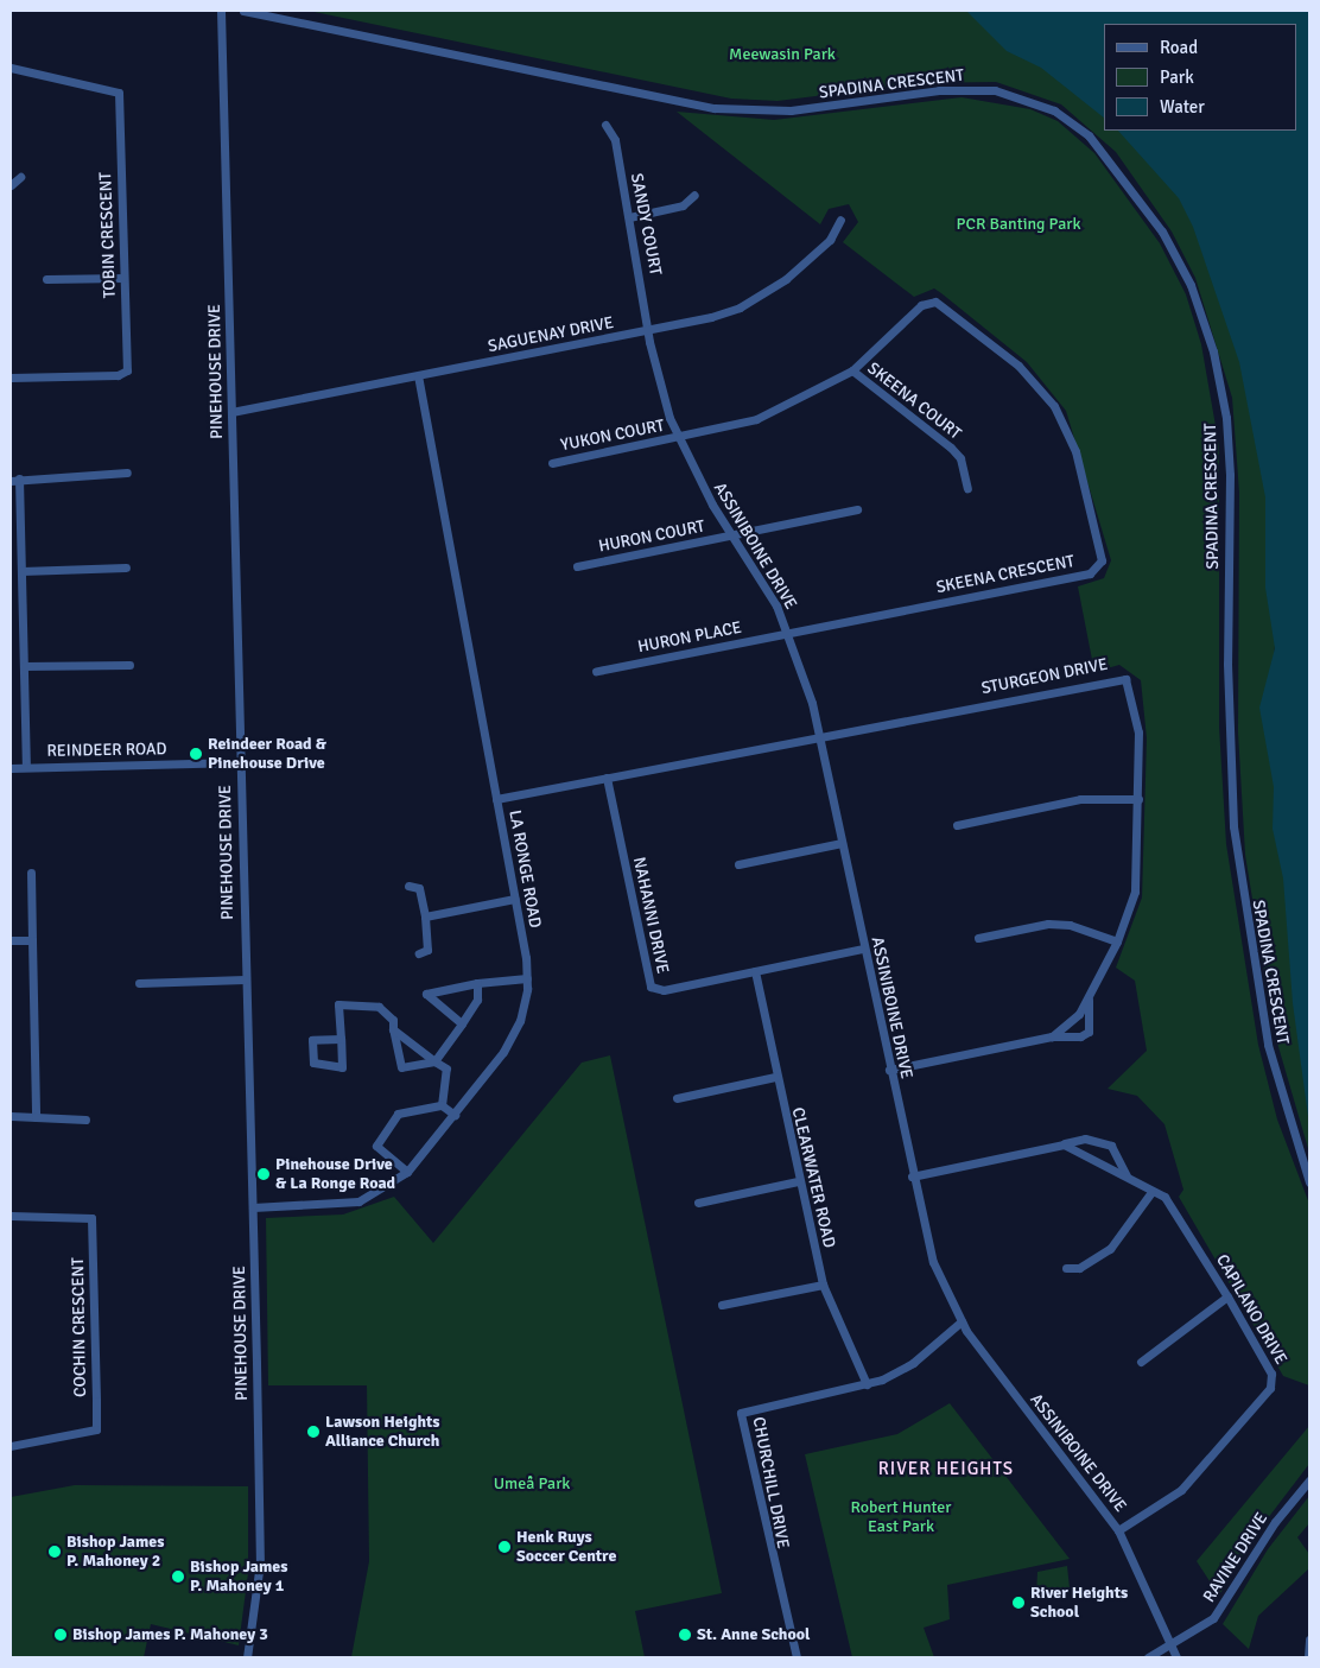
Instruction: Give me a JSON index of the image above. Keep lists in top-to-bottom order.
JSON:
{
  "streets": {
    "street": [
      "SPADINA CRESCENT",
      "SANDY COURT",
      "TOBIN CRESCENT",
      "SAGUENAY DRIVE",
      "PINEHOUSE DRIVE",
      "SKEENA COURT",
      "YUKON COURT",
      "HURON COURT",
      "ASSINIBOINE DRIVE",
      "SKEENA CRESCENT",
      "HURON PLACE",
      "STURGEON DRIVE",
      "REINDEER ROAD",
      "LA RONGE ROAD",
      "NAHANNI DRIVE",
      "CLEARWATER ROAD",
      "CAPILANO DRIVE",
      "COCHIN CRESCENT",
      "CHURCHILL DRIVE",
      "RAVINE DRIVE"
    ]
  },
  "crossings": [
    ["SANDY COURT", "SAGUENAY DRIVE"],
    ["SANDY COURT", "ASSINIBOINE DRIVE"],
    ["SAGUENAY DRIVE", "PINEHOUSE DRIVE"],
    ["SAGUENAY DRIVE", "ASSINIBOINE DRIVE"],
    ["SAGUENAY DRIVE", "LA RONGE ROAD"],
    ["PINEHOUSE DRIVE", "REINDEER ROAD"],
    ["PINEHOUSE DRIVE", "LA RONGE ROAD"],
    ["SKEENA COURT", "SKEENA CRESCENT"],
    ["YUKON COURT", "ASSINIBOINE DRIVE"],
    ["YUKON COURT", "SKEENA CRESCENT"],
    ["HURON COURT", "ASSINIBOINE DRIVE"],
    ["ASSINIBOINE DRIVE", "SKEENA CRESCENT"],
    ["ASSINIBOINE DRIVE", "HURON PLACE"],
    ["ASSINIBOINE DRIVE", "STURGEON DRIVE"],
    ["ASSINIBOINE DRIVE", "NAHANNI DRIVE"],
    ["ASSINIBOINE DRIVE", "CAPILANO DRIVE"],
    ["ASSINIBOINE DRIVE", "CHURCHILL DRIVE"],
    ["ASSINIBOINE DRIVE", "RAVINE DRIVE"],
    ["SKEENA CRESCENT", "HURON PLACE"],
    ["NAHANNI DRIVE", "CLEARWATER ROAD"],
    ["CLEARWATER ROAD", "CHURCHILL DRIVE"]
  ],
  "districts": ["RIVER HEIGHTS"],
  "parks": [
    "Meewasin Park",
    "PCR Banting Park",
    "Umeå Park",
    "Robert Hunter East Park"
  ],
  "places": [
    "Reindeer Road & Pinehouse Drive",
    "Pinehouse Drive & La Ronge Road",
    "Lawson Heights Alliance Church",
    "Henk Ruys Soccer Centre",
    "Bishop James P. Mahoney 2",
    "Bishop James P. Mahoney 1",
    "River Heights School",
    "Bishop James P. Mahoney 3",
    "St. Anne School"
  ],
  "legend": ["Road", "Park", "Water"]
}
